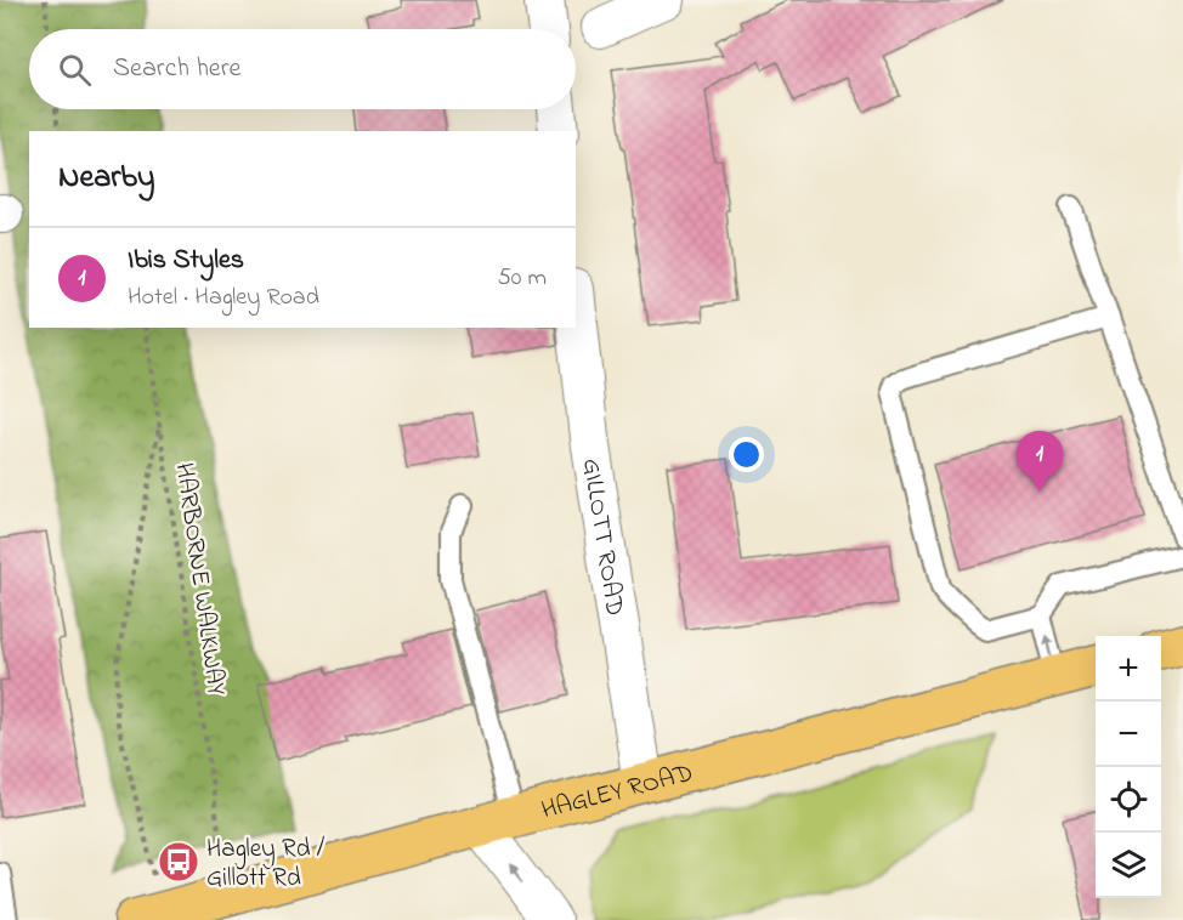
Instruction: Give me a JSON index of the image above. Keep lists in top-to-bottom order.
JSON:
{
  "streets": {
    "highway": ["HAGLEY ROAD"],
    "street": ["GILLOTT ROAD"],
    "path": ["HARBORNE WALKWAY"]
  },
  "crossings": [
    ["GILLOTT ROAD", "HAGLEY ROAD"]
  ],
  "places": {
    "bus stop": ["Hagley Rd / Gillott Rd"]
  },
  "page": {
    "search": "Search here",
    "heading": "Nearby",
    "list": [
      {
        "mark": "1",
        "name": "Ibis Styles",
        "note": "Hotel · Hagley Road",
        "value": "50 m"
      }
    ],
    "pins": "1",
    "map_buttons": ["+", "−"]
  }
}
